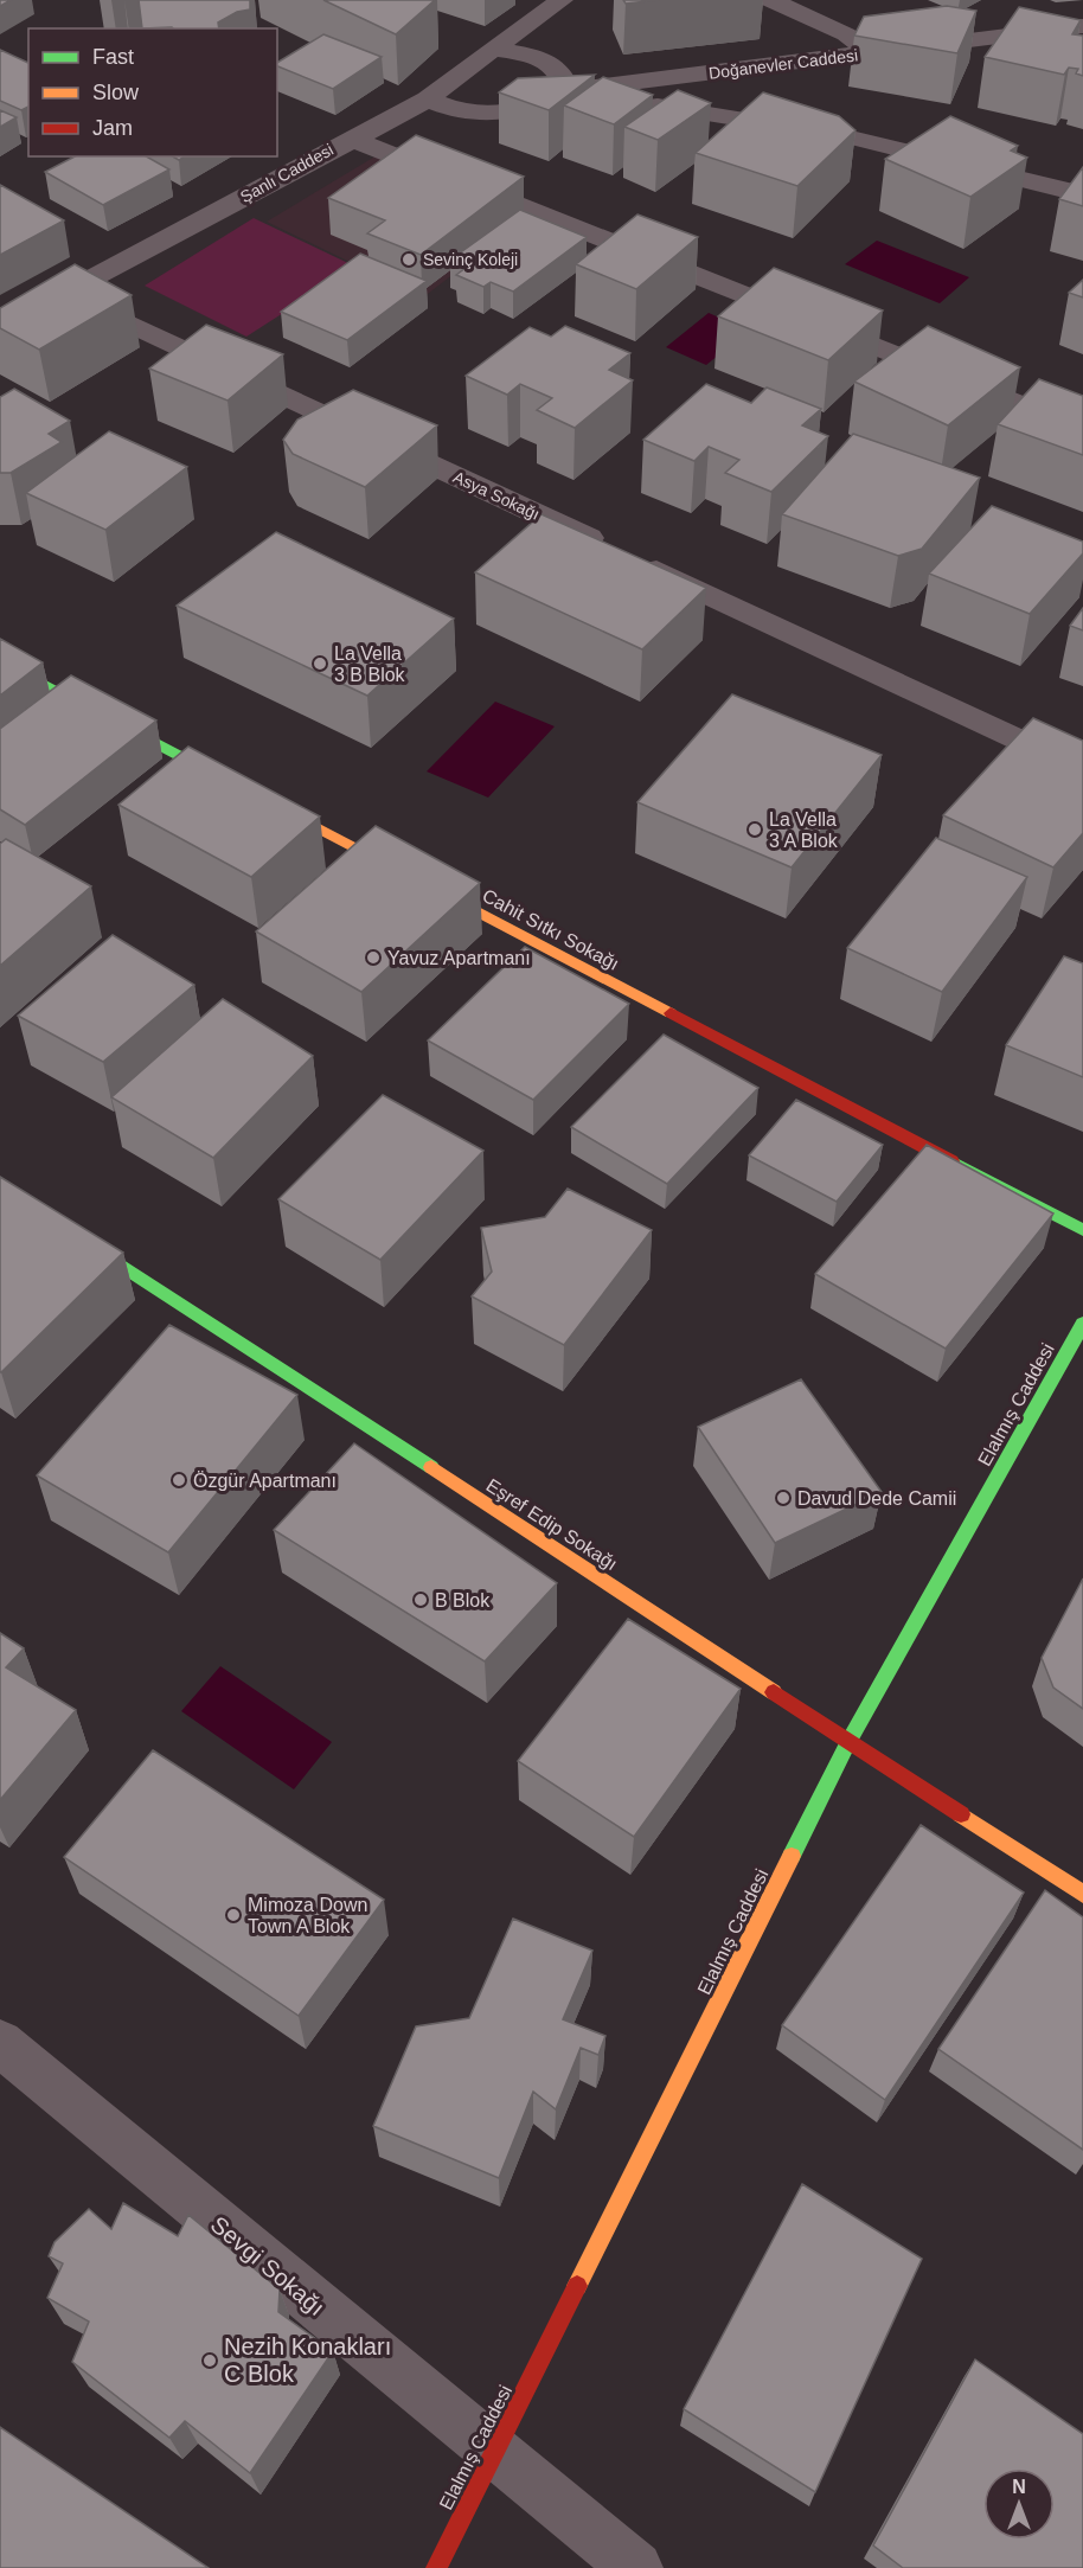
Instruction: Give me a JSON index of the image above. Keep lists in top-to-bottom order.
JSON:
{
  "streets": {
    "street": [
      "Doğanevler Caddesi",
      "Şanlı Caddesi",
      "Asya Sokağı",
      "Cahit Sıtkı Sokağı",
      "Elalmış Caddesi",
      "Eşref Edip Sokağı",
      "Sevgi Sokağı"
    ]
  },
  "crossings": [
    ["Doğanevler Caddesi", "Şanlı Caddesi"],
    ["Şanlı Caddesi", "Asya Sokağı"],
    ["Elalmış Caddesi", "Eşref Edip Sokağı"],
    ["Elalmış Caddesi", "Sevgi Sokağı"]
  ],
  "places": [
    "Sevinç Koleji",
    "La Vella 3 B Blok",
    "La Vella 3 A Blok",
    "Yavuz Apartmanı",
    "Özgür Apartmanı",
    "Davud Dede Camii",
    "B Blok",
    "Mimoza Down Town A Blok",
    "Nezih Konakları C Blok"
  ],
  "legend": ["Fast", "Slow", "Jam"],
  "north": "top"
}
